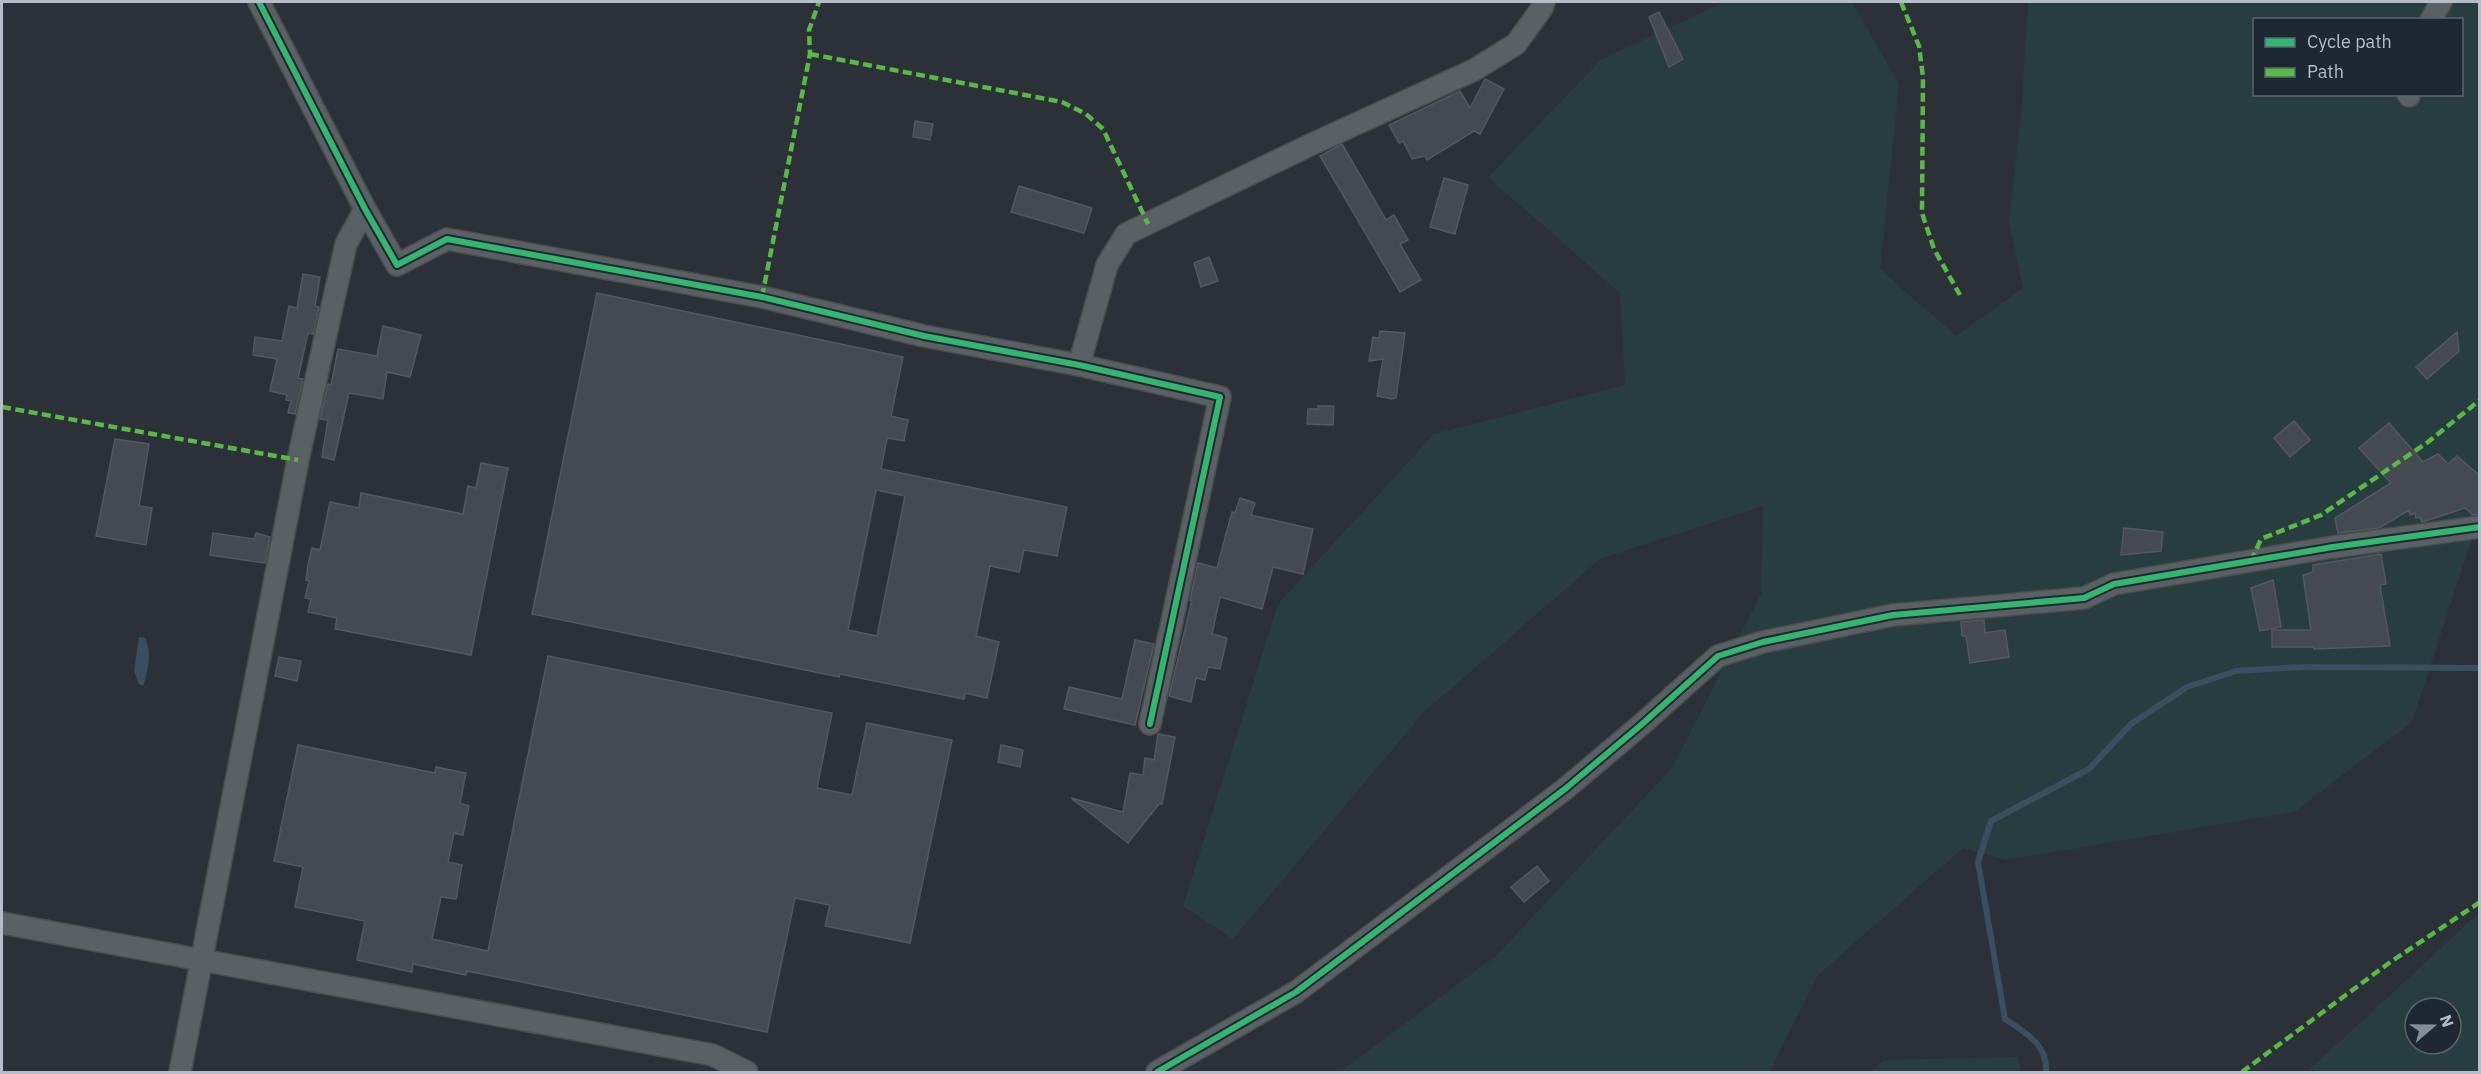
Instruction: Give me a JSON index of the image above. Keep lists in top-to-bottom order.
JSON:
{
  "legend": ["Cycle path", "Path"],
  "north": "right"
}
